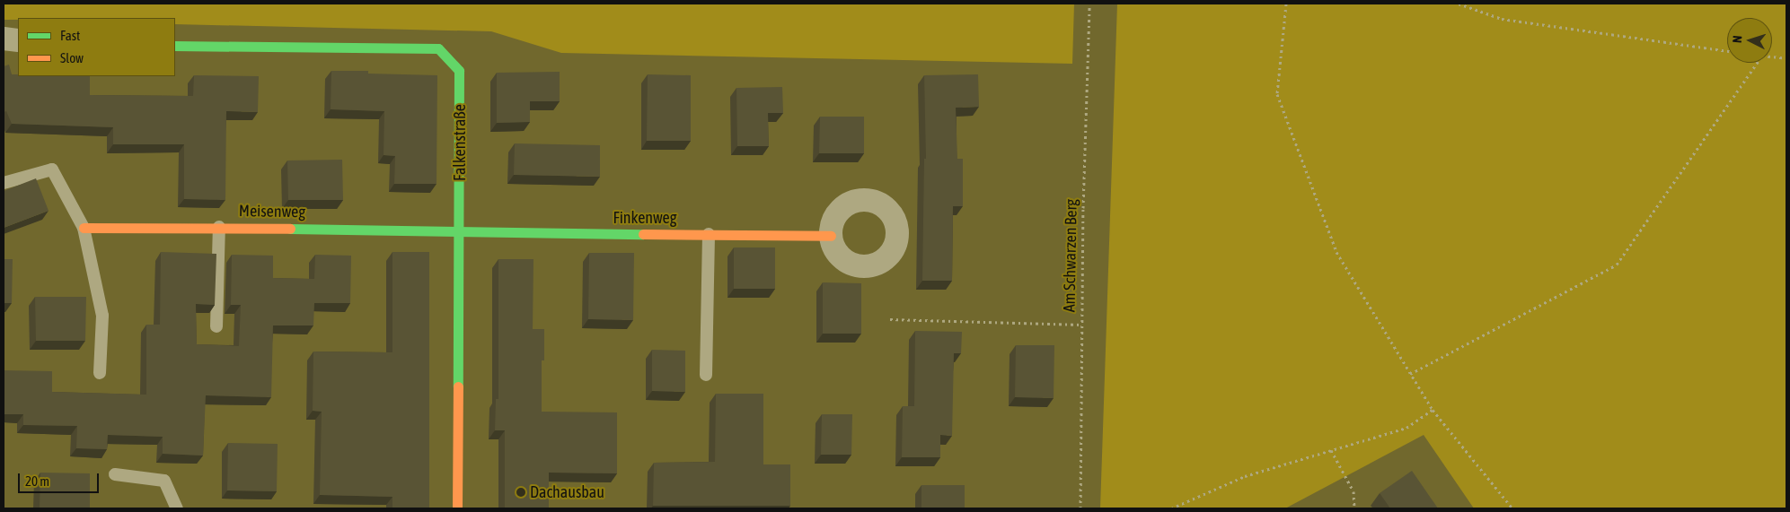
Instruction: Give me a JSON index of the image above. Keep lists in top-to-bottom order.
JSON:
{
  "streets": {
    "street": ["Falkenstraße", "Meisenweg", "Finkenweg"],
    "path": ["Am Schwarzen Berg"]
  },
  "crossings": [
    ["Falkenstraße", "Meisenweg"],
    ["Falkenstraße", "Finkenweg"],
    ["Meisenweg", "Finkenweg"]
  ],
  "places": ["Dachausbau"],
  "legend": ["Fast", "Slow"],
  "scale_bar": "20 m",
  "north": "left"
}
